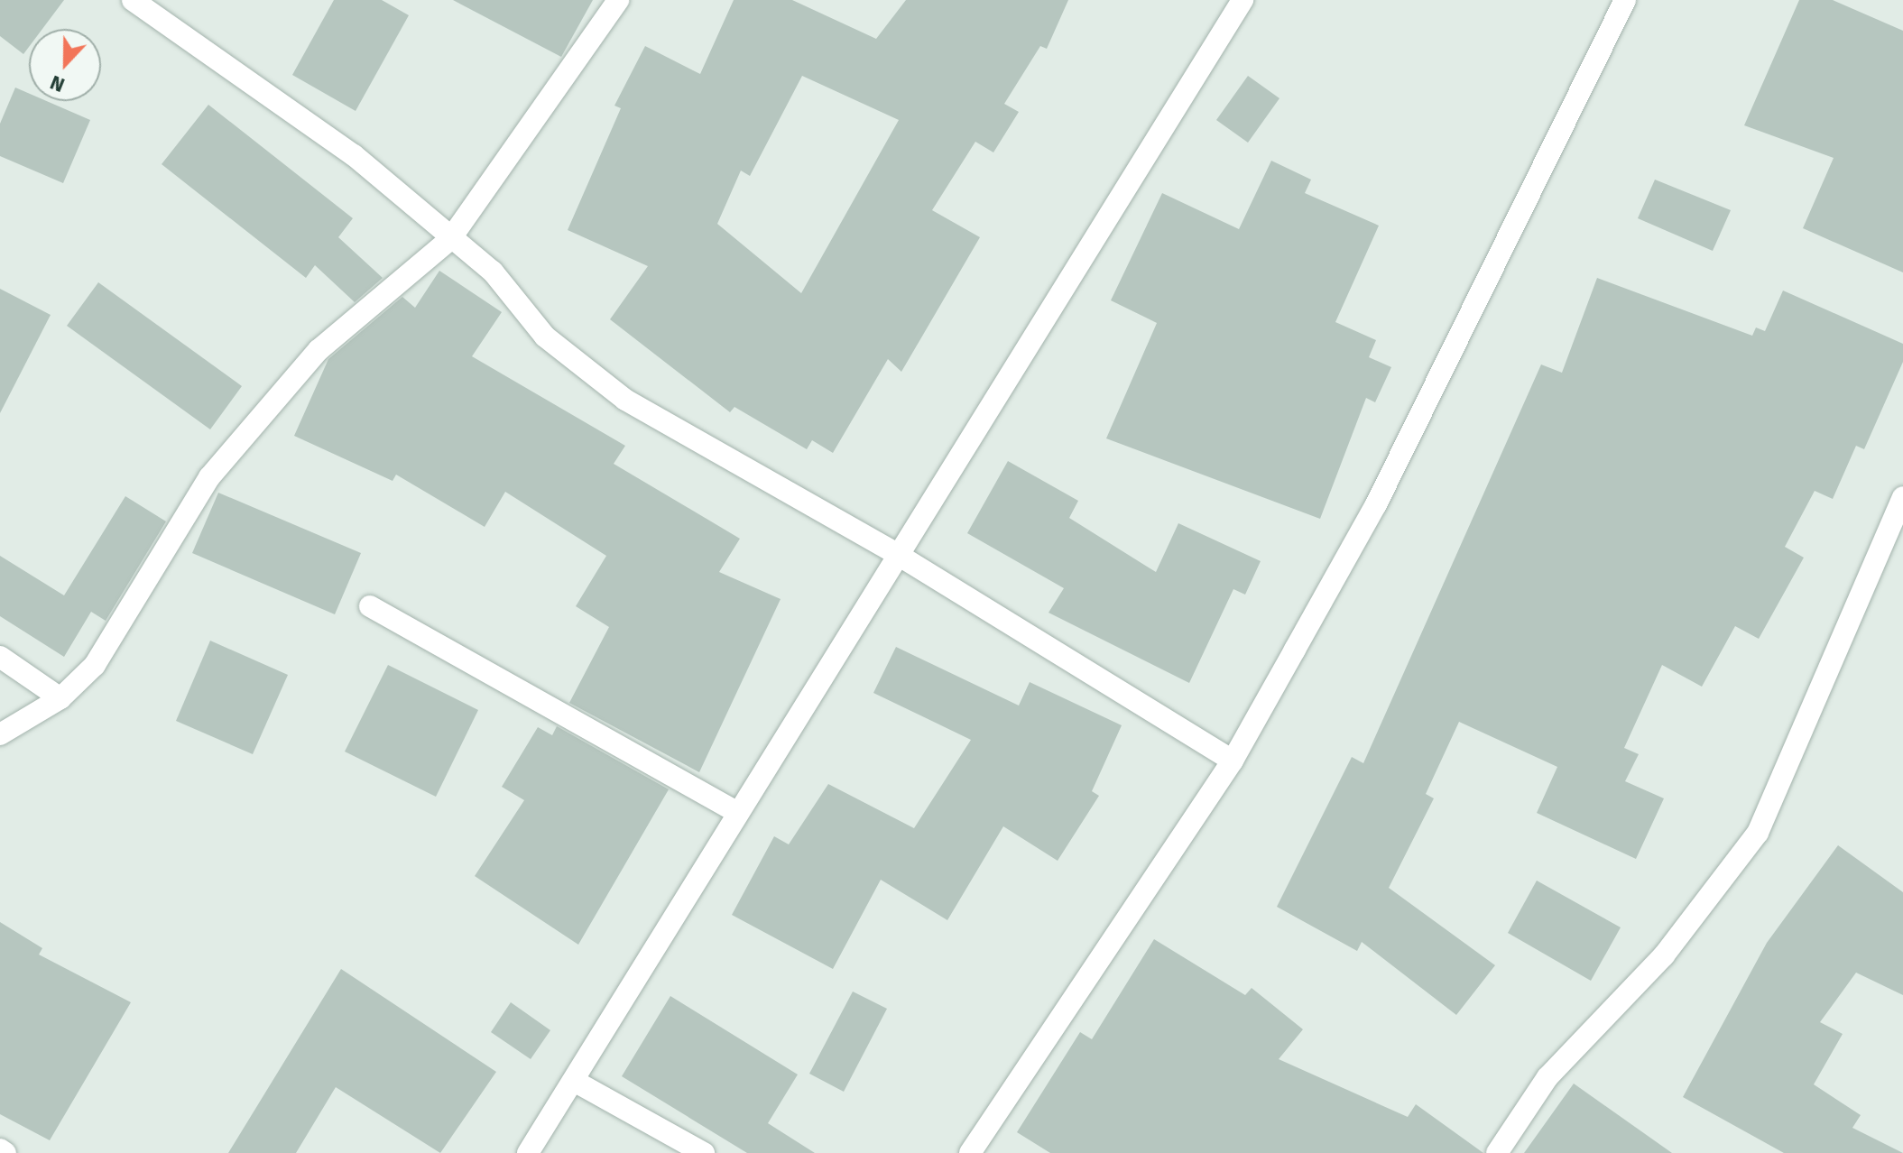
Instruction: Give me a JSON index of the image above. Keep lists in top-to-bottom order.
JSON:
{
  "north": "bottom"
}
